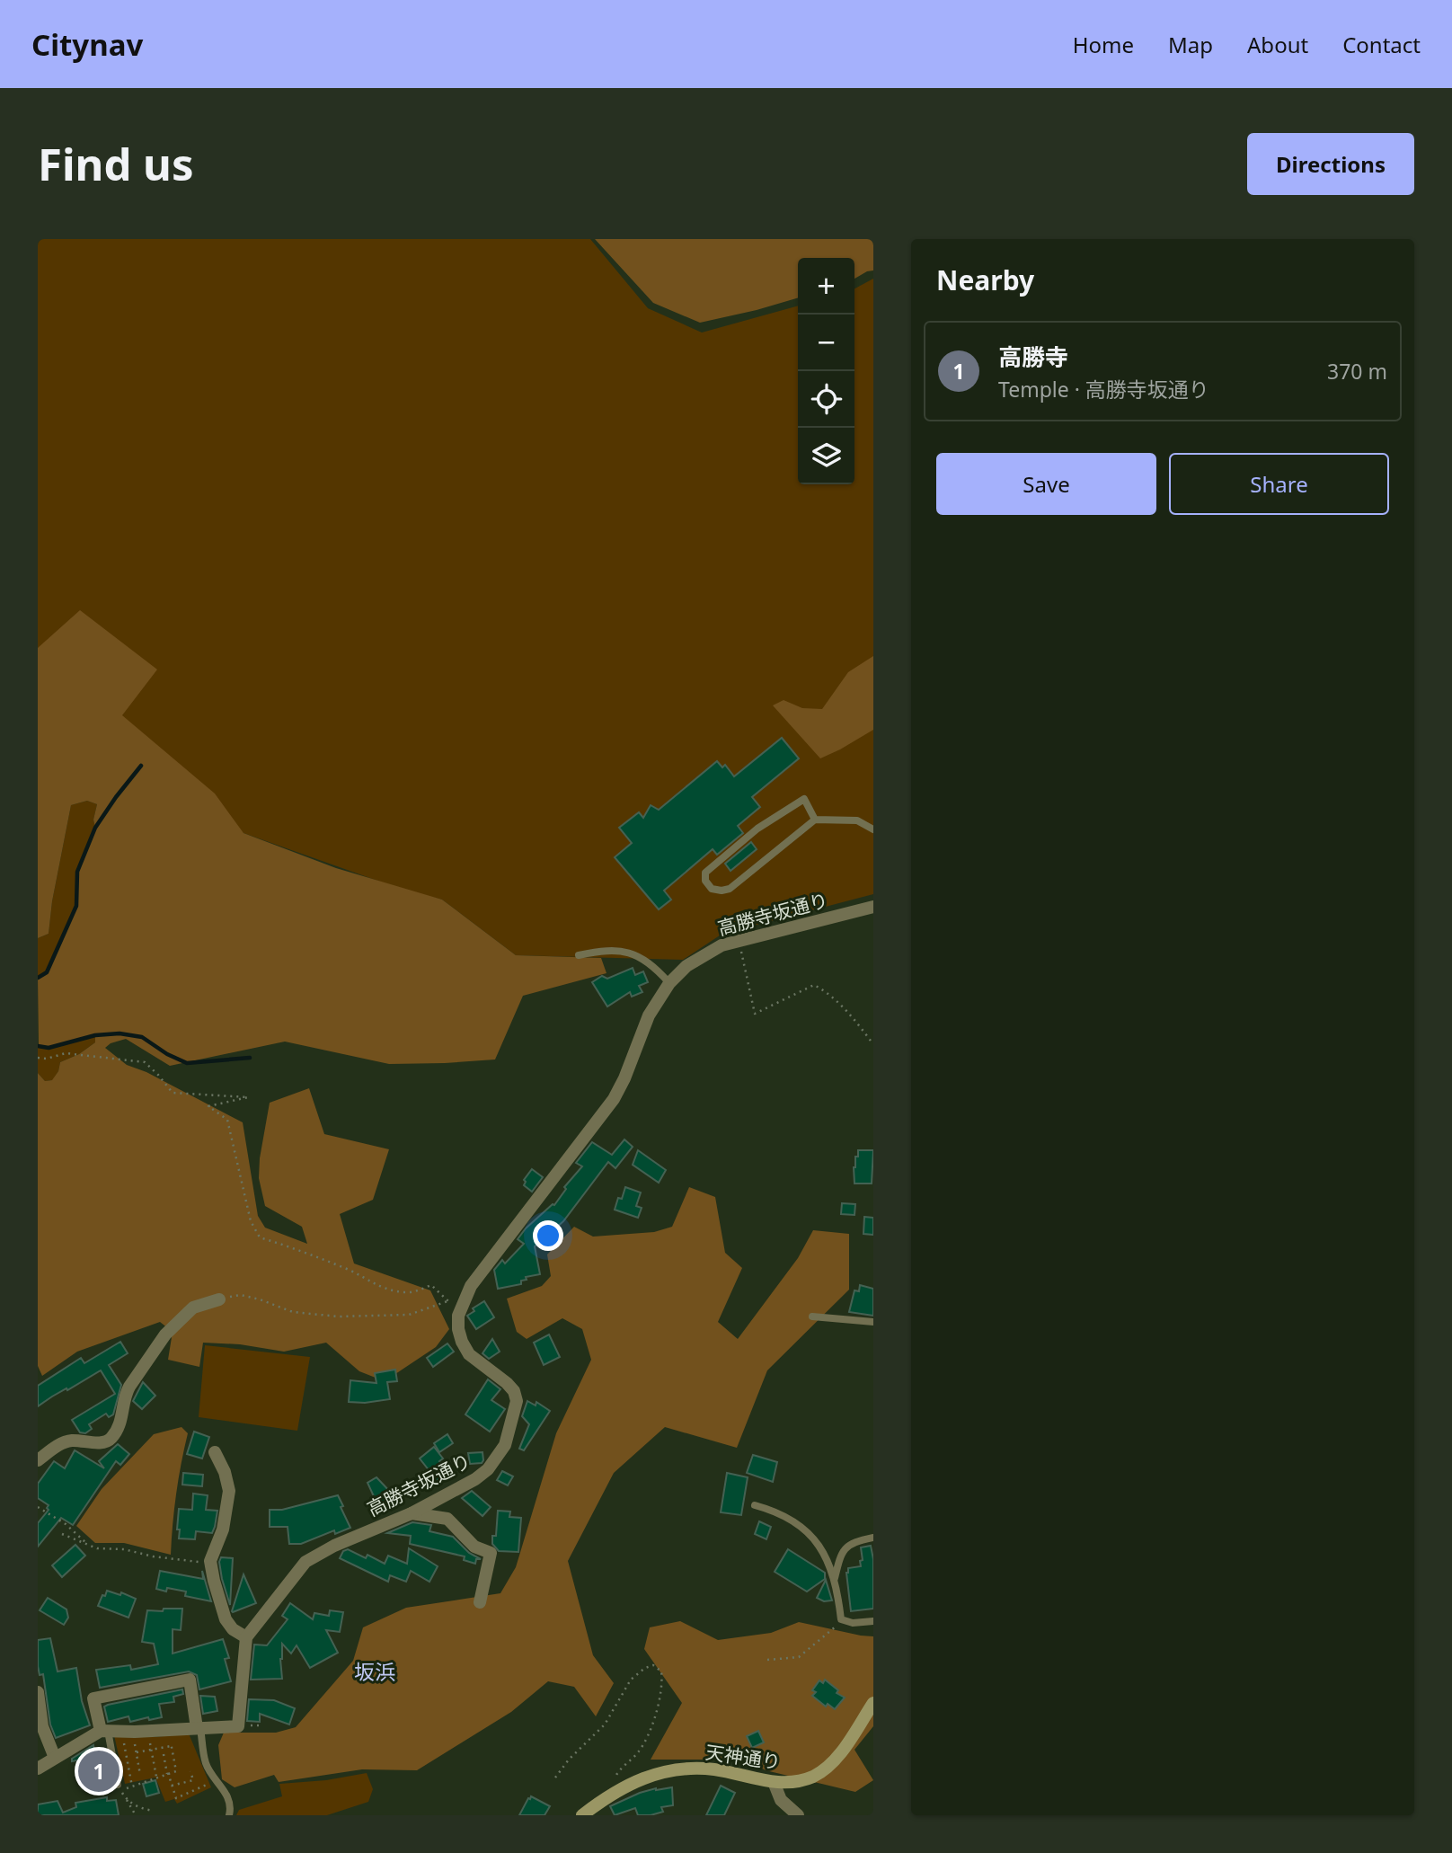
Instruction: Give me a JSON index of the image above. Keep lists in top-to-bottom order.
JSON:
{
  "streets": {
    "street": ["高勝寺坂通り", "天神通り"]
  },
  "districts": ["坂浜"],
  "page": {
    "header": "Citynav",
    "nav": [
      "Home",
      "Map",
      "About",
      "Contact"
    ],
    "buttons": [
      "Directions",
      ["Save", "Share"]
    ],
    "title": "Find us",
    "heading": "Nearby",
    "map_buttons": ["+", "−"],
    "list": [
      {
        "mark": "1",
        "name": "高勝寺",
        "note": "Temple · 高勝寺坂通り",
        "value": "370 m"
      }
    ],
    "pins": "1"
  }
}
